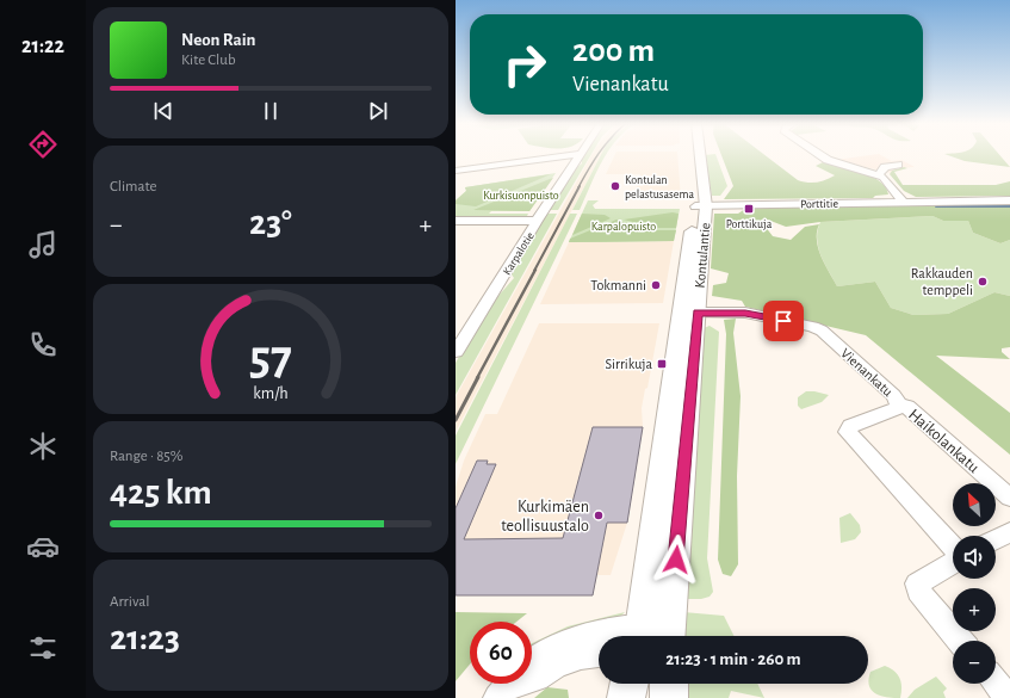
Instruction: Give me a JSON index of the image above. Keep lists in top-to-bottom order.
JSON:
{
  "streets": {
    "main road": ["Kontulantie"],
    "street": [
      "Porttitie",
      "Karpalotie",
      "Vienankatu",
      "Haikolankatu"
    ]
  },
  "crossings": [
    ["Porttitie", "Kontulantie"],
    ["Kontulantie", "Vienankatu"],
    ["Vienankatu", "Haikolankatu"]
  ],
  "parks": ["Kurkisuonpuisto", "Karpalopuisto"],
  "places": {
    "other": [
      "Kontulan pelastusasema",
      "Rakkauden temppeli",
      "Tokmanni",
      "Kurkimäen teollisuustalo"
    ],
    "transit": ["Porttikuja", "Sirrikuja"]
  },
  "north": "top left",
  "page": {
    "tabs": "21:22",
    "turn": ["200 m", "Vienankatu"],
    "song": ["Neon Rain", "Kite Club"],
    "tile": [
      "Climate",
      ["Range · 85%", "425 km"],
      ["Arrival", "21:23"]
    ],
    "heat": ["−", "23°", "+"],
    "map_buttons": ["+", "−"],
    "limit": "60",
    "trip": "21:23 · 1 min · 260 m",
    "gauge": ["57", "km/h"]
  }
}
